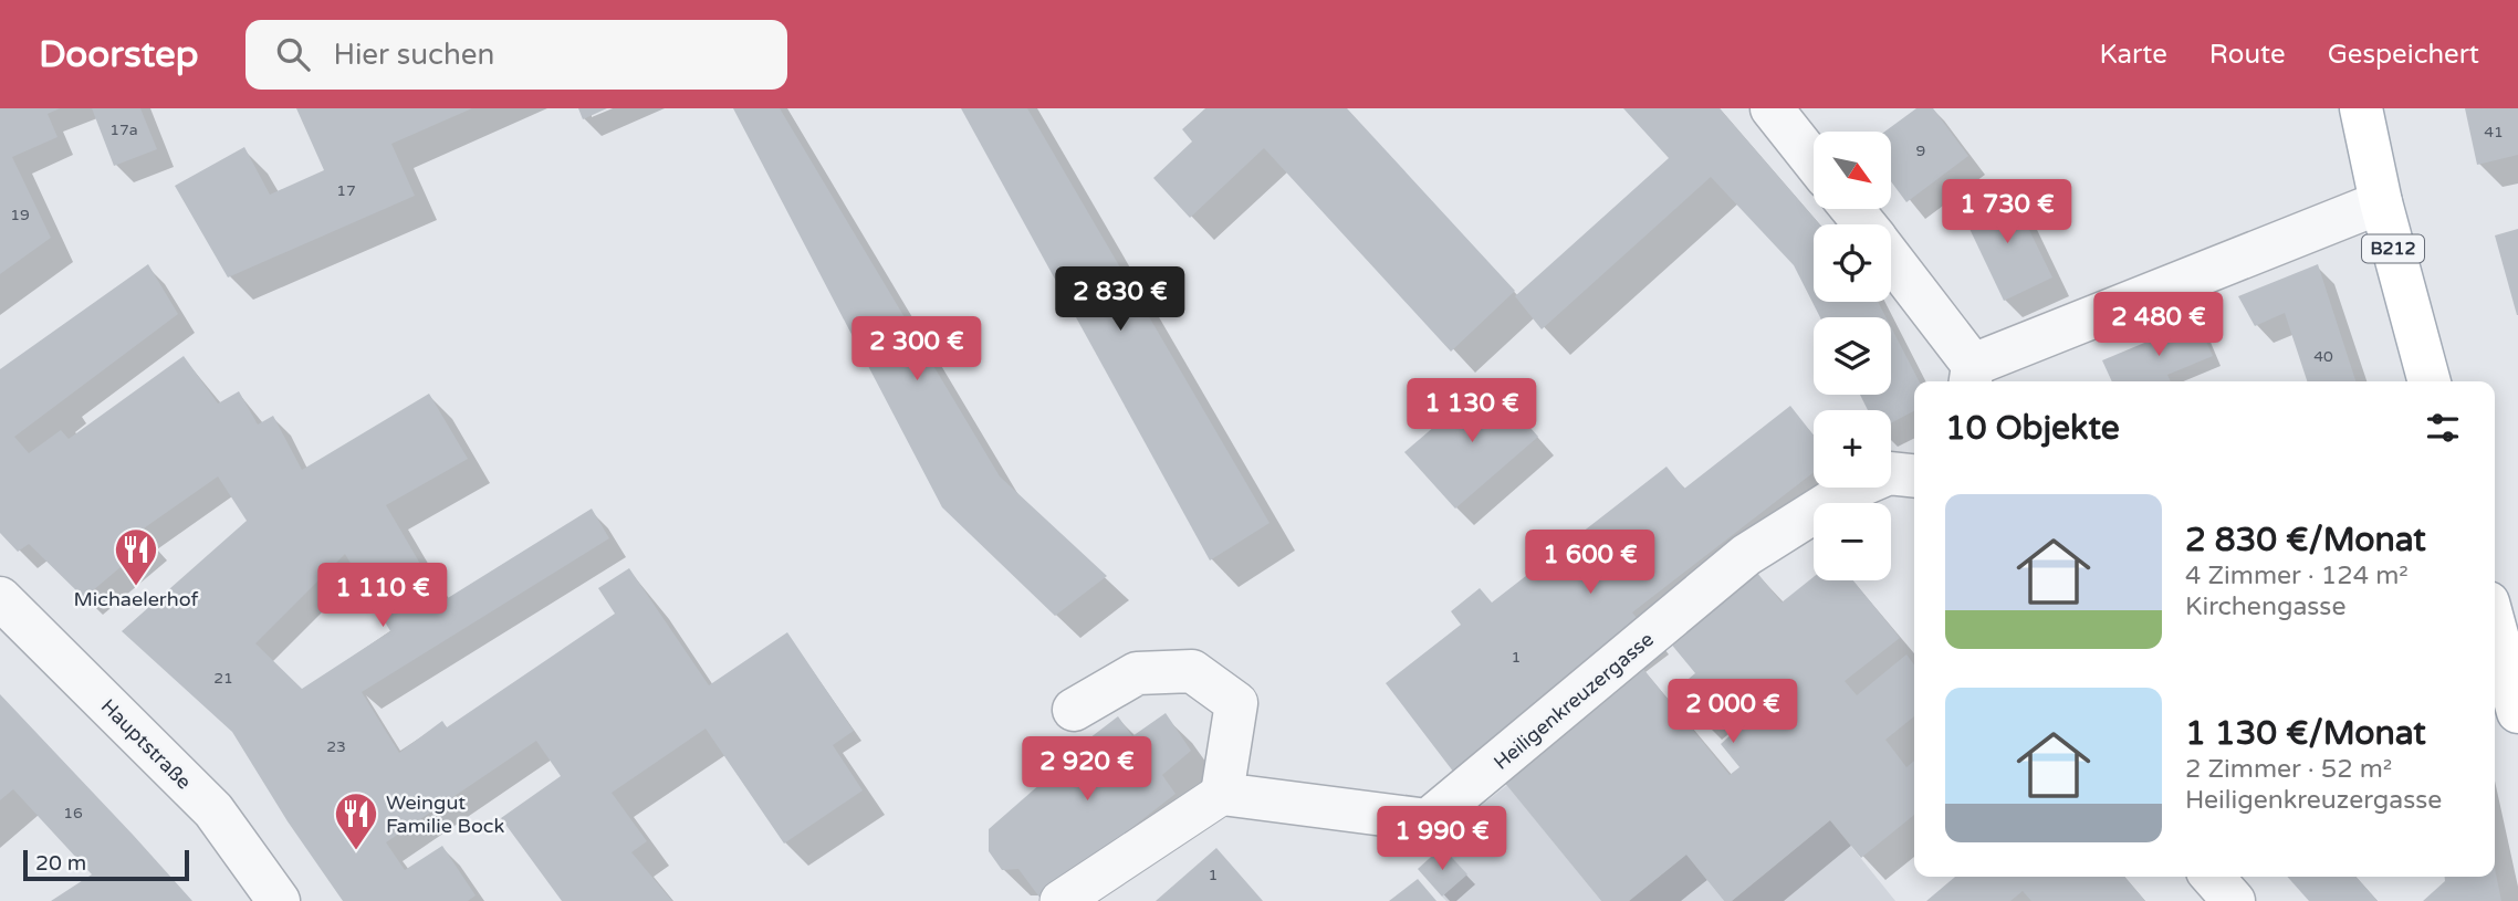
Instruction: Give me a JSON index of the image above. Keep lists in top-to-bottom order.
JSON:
{
  "streets": {
    "main road": ["B212"],
    "street": ["Heiligenkreuzergasse", "Hauptstraße"]
  },
  "places": {
    "restaurant": ["Michaelerhof", "Weingut Familie Bock"]
  },
  "house_numbers": [
    "17a",
    "41",
    "9",
    "17",
    "19",
    "40",
    "1",
    "21",
    "23",
    "16",
    "1"
  ],
  "scale_bar": "20 m",
  "north": "bottom right",
  "page": {
    "header": "Doorstep",
    "search": "Hier suchen",
    "nav": ["Karte", "Route", "Gespeichert"],
    "map_buttons": ["+", "−"],
    "price": [
      "1 730 €",
      "2 830 €",
      "2 480 €",
      "2 300 €",
      "1 130 €",
      "1 600 €",
      "1 110 €",
      "2 000 €",
      "2 920 €",
      "1 990 €"
    ],
    "heading": "10 Objekte",
    "list": [
      {
        "name": "2 830 €/Monat",
        "note": "4 Zimmer · 124 m² · Kirchengasse"
      },
      {
        "name": "1 130 €/Monat",
        "note": "2 Zimmer · 52 m² · Heiligenkreuzergasse"
      }
    ],
    "scale": "20 m"
  }
}
